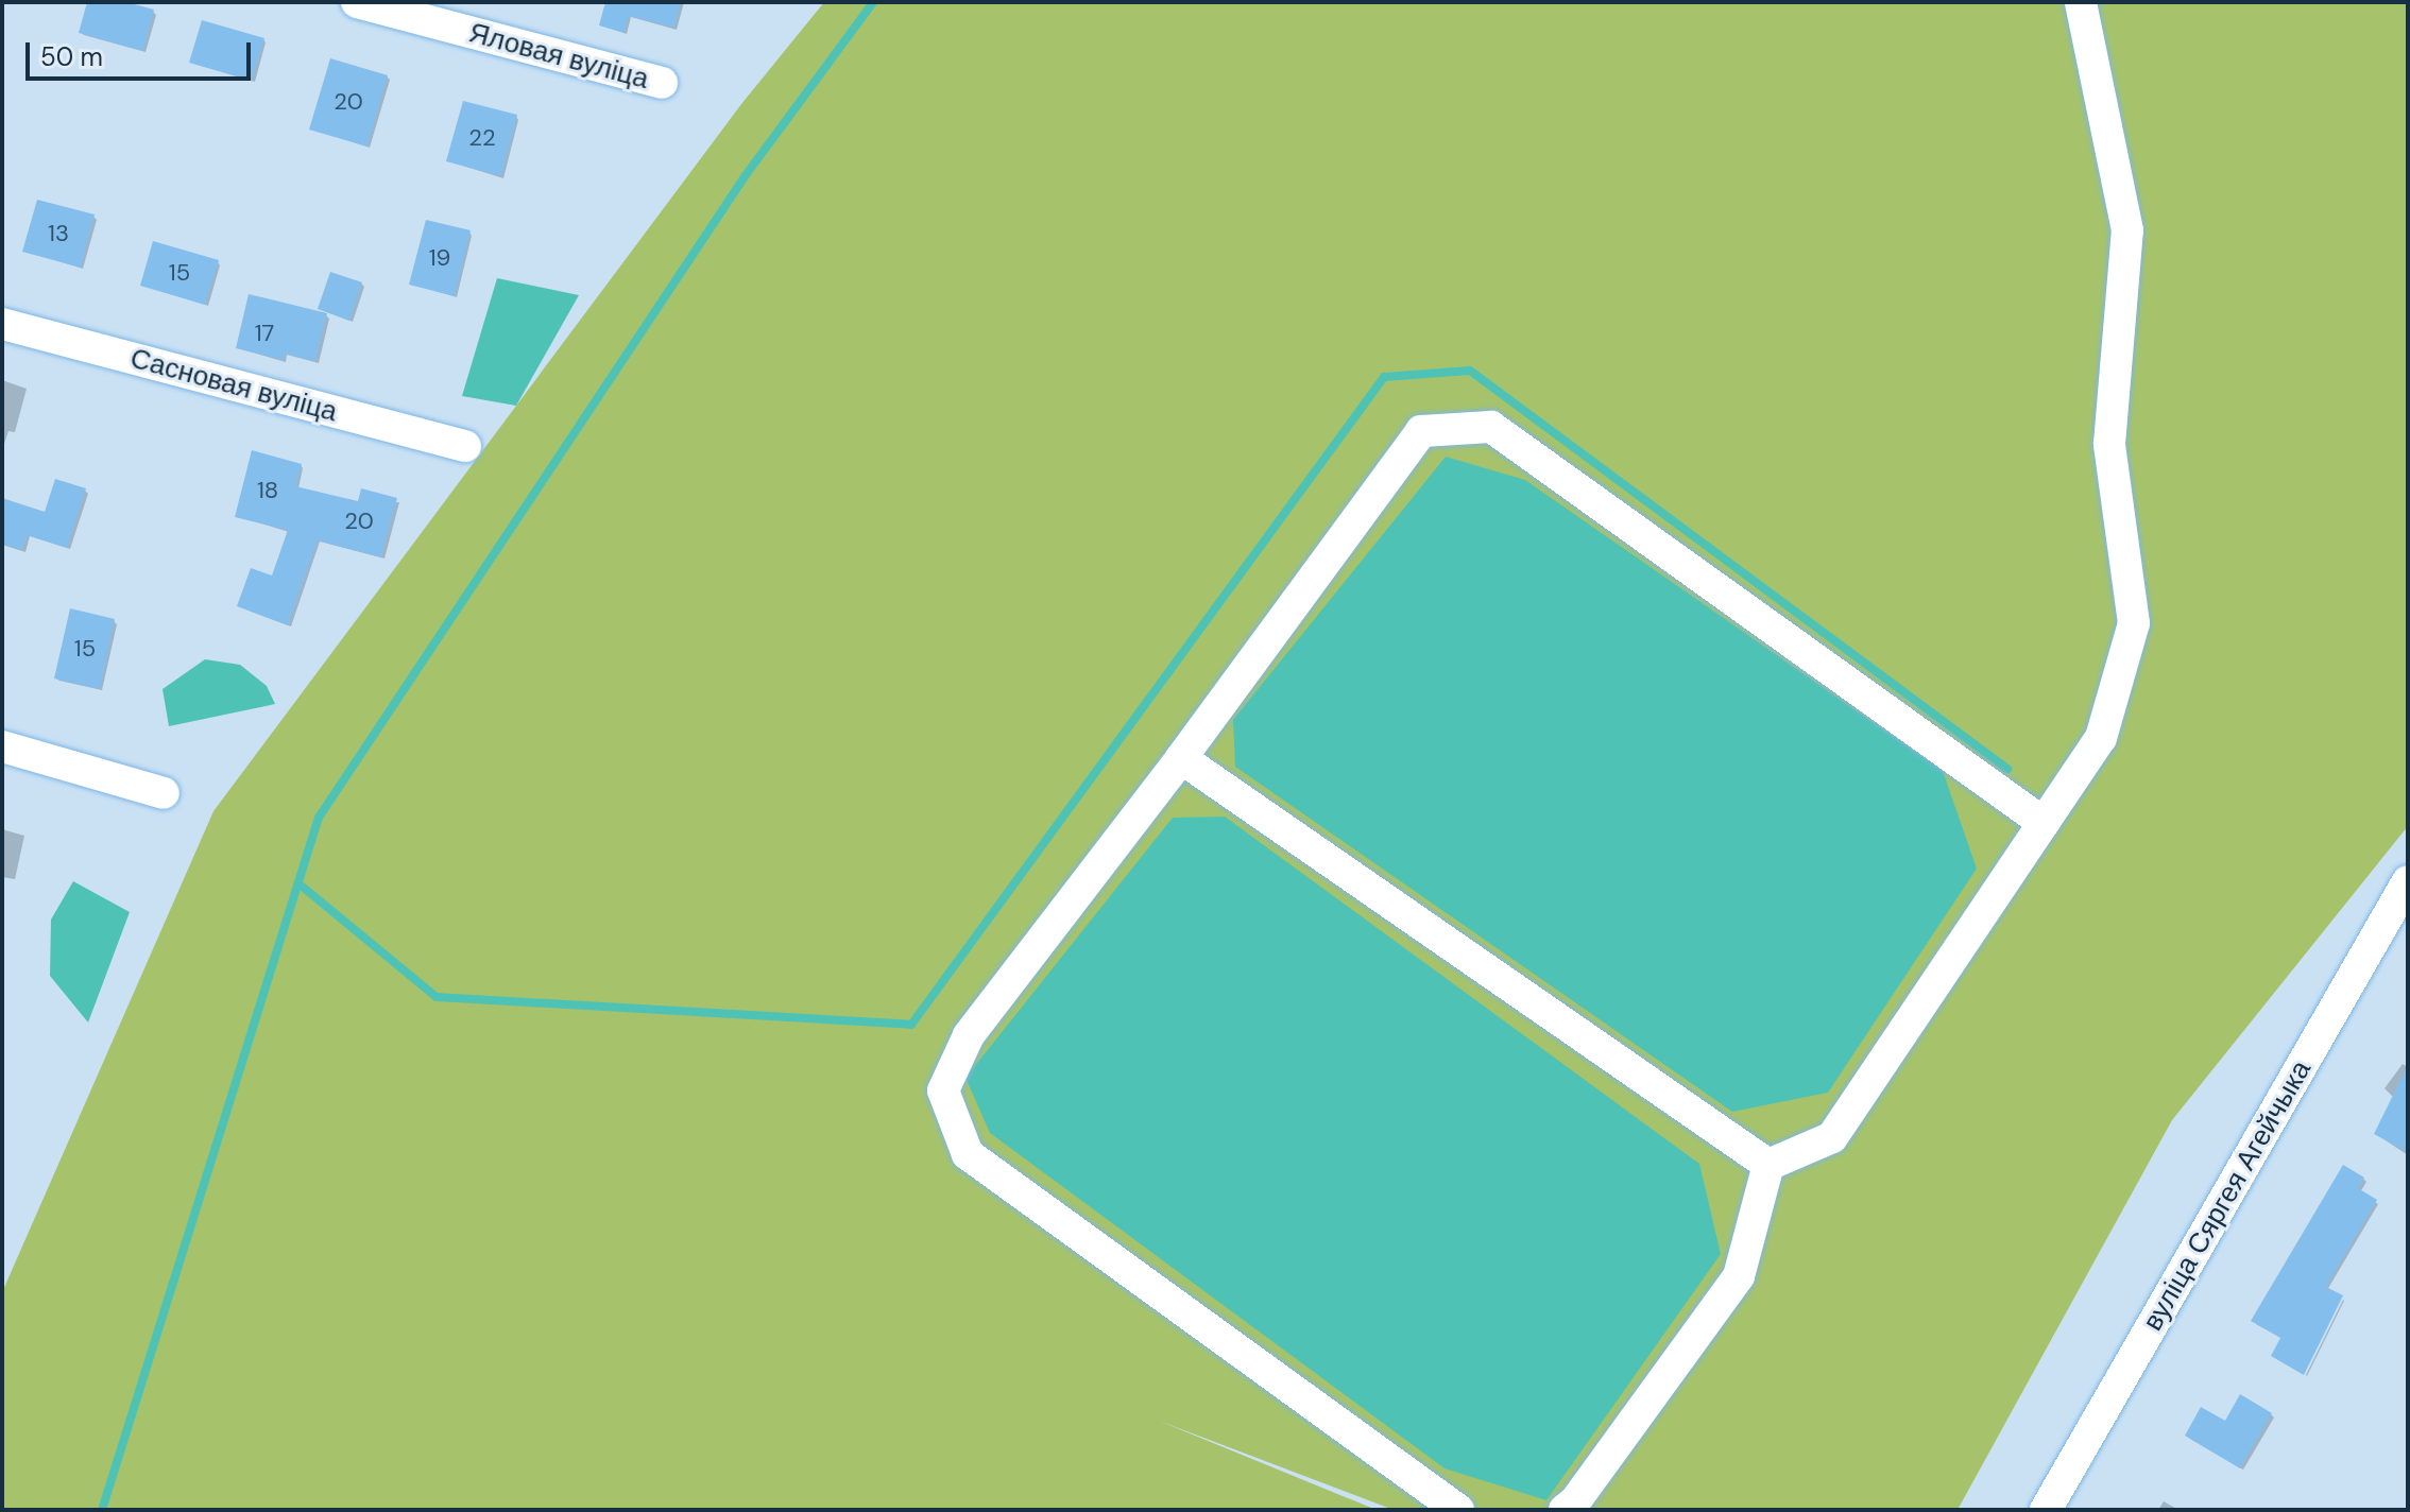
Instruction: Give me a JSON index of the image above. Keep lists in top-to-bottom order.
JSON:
{
  "streets": {
    "street": ["Яловая вуліца", "Сасновая вуліца", "вуліца Сяргея Агейчыка"]
  },
  "house_numbers": [
    "20",
    "22",
    "13",
    "19",
    "15",
    "17",
    "18",
    "20",
    "15"
  ],
  "scale_bar": "50 m"
}
